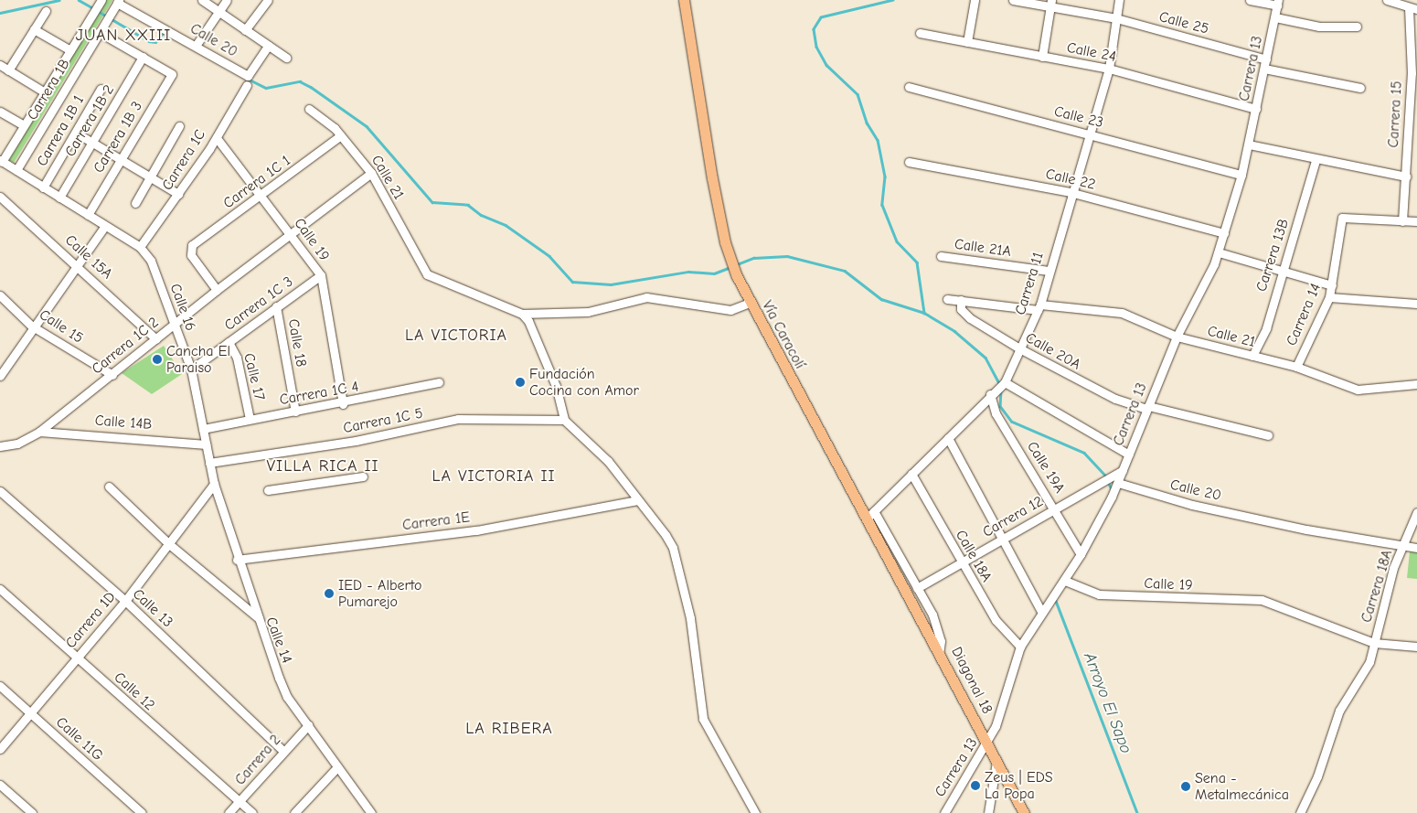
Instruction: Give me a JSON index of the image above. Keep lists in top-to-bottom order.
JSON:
{
  "streets": {
    "main road": ["Vía Caracolí", "Diagonal 18"],
    "street": [
      "Calle 25",
      "Calle 20",
      "Calle 24",
      "Carrera 13",
      "Carrera 1B",
      "Carrera 15",
      "Calle 23",
      "Carrera 1B 2",
      "Carrera 1B 1",
      "Carrera 1B 3",
      "Carrera 1C",
      "Calle 21",
      "Calle 22",
      "Carrera 1C 1",
      "Calle 19",
      "Calle 21A",
      "Carrera 13B",
      "Calle 15A",
      "Carrera 11",
      "Carrera 1C 3",
      "Calle 16",
      "Carrera 14",
      "Calle 15",
      "Calle 18",
      "Carrera 1C 2",
      "Calle 20A",
      "Calle 17",
      "Carrera 1C 4",
      "Carrera 1C 5",
      "Calle 14B",
      "Calle 19A",
      "Carrera 12",
      "Carrera 1E",
      "Calle 18A",
      "Carrera 18A",
      "Calle 13",
      "Carrera 1D",
      "Calle 14",
      "Calle 12",
      "Calle 11G",
      "Carrera 2"
    ]
  },
  "crossings": [
    ["Calle 25", "Carrera 13"],
    ["Calle 25", "Carrera 11"],
    ["Calle 20", "Carrera 13"],
    ["Calle 20", "Carrera 1B"],
    ["Calle 20", "Carrera 18A"],
    ["Calle 24", "Carrera 13"],
    ["Calle 24", "Carrera 11"],
    ["Carrera 13", "Calle 23"],
    ["Carrera 13", "Calle 21"],
    ["Carrera 13", "Calle 22"],
    ["Carrera 13", "Calle 19"],
    ["Carrera 13", "Calle 20A"],
    ["Carrera 13", "Calle 19A"],
    ["Carrera 13", "Carrera 12"],
    ["Carrera 13", "Calle 18A"],
    ["Carrera 13", "Diagonal 18"],
    ["Carrera 1B", "Calle 16"],
    ["Carrera 15", "Carrera 14"],
    ["Calle 23", "Carrera 11"],
    ["Carrera 1B 2", "Carrera 1B 3"],
    ["Carrera 1B 2", "Calle 16"],
    ["Carrera 1B 1", "Calle 16"],
    ["Carrera 1B 3", "Calle 16"],
    ["Carrera 1C", "Calle 19"],
    ["Carrera 1C", "Calle 16"],
    ["Calle 21", "Carrera 1C 1"],
    ["Calle 21", "Carrera 13B"],
    ["Calle 21", "Carrera 11"],
    ["Calle 21", "Carrera 14"],
    ["Calle 21", "Carrera 1C 2"],
    ["Calle 21", "Calle 20A"],
    ["Calle 22", "Carrera 11"],
    ["Carrera 1C 1", "Calle 19"],
    ["Carrera 1C 1", "Carrera 1C 2"],
    ["Calle 19", "Carrera 1C 3"],
    ["Calle 19", "Carrera 1C 2"],
    ["Calle 19", "Carrera 1C 4"],
    ["Calle 19", "Carrera 18A"],
    ["Calle 21A", "Carrera 11"],
    ["Calle 15A", "Carrera 1C 2"],
    ["Carrera 11", "Vía Caracolí"],
    ["Carrera 11", "Calle 20A"],
    ["Carrera 11", "Calle 19A"],
    ["Carrera 11", "Calle 18A"],
    ["Carrera 11", "Diagonal 18"],
    ["Carrera 1C 3", "Calle 16"],
    ["Carrera 1C 3", "Calle 18"],
    ["Carrera 1C 3", "Calle 17"],
    ["Calle 16", "Carrera 1C 2"],
    ["Calle 16", "Carrera 1C 4"],
    ["Calle 16", "Carrera 1C 5"],
    ["Calle 16", "Calle 14B"],
    ["Calle 16", "Carrera 1E"],
    ["Calle 16", "Carrera 1D"],
    ["Calle 16", "Calle 14"],
    ["Calle 15", "Carrera 1C 2"],
    ["Vía Caracolí", "Diagonal 18"],
    ["Calle 18", "Carrera 1C 4"],
    ["Carrera 1C 2", "Calle 14B"],
    ["Calle 17", "Carrera 1C 4"],
    ["Calle 19A", "Carrera 12"],
    ["Carrera 12", "Calle 18A"],
    ["Carrera 12", "Diagonal 18"],
    ["Calle 13", "Carrera 1D"],
    ["Calle 13", "Carrera 2"],
    ["Carrera 1D", "Calle 14"],
    ["Carrera 1D", "Calle 12"],
    ["Carrera 1D", "Calle 11G"],
    ["Calle 14", "Carrera 2"],
    ["Calle 12", "Carrera 2"]
  ],
  "districts": [
    "JUAN XXIII",
    "LA VICTORIA",
    "VILLA RICA II",
    "LA VICTORIA II",
    "LA RIBERA"
  ],
  "water": ["Arroyo El Sapo"],
  "places": [
    "Cancha El Paraiso",
    "Fundación Cocina con Amor",
    "IED - Alberto Pumarejo",
    "Zeus | EDS La Popa",
    "Sena - Metalmecánica"
  ]
}
